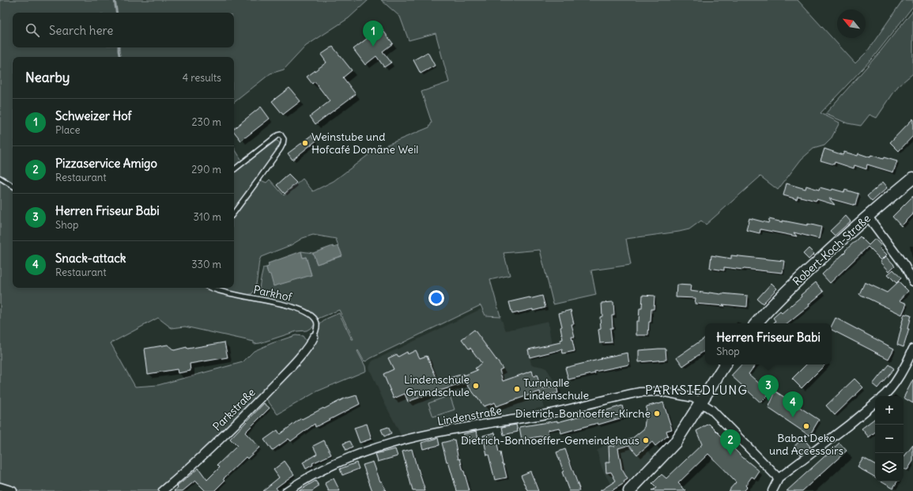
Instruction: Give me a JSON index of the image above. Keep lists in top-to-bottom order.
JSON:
{
  "streets": {
    "street": ["Robert-Koch-Straße", "Parkstraße", "Lindenstraße"],
    "lane": ["Parkhof"]
  },
  "crossings": [
    ["Parkhof", "Parkstraße"]
  ],
  "districts": ["PARKSIEDLUNG"],
  "places": [
    "Weinstube und Hofcafé Domäne Weil",
    "Lindenschule Grundschule",
    "Turnhalle Lindenschule",
    "Dietrich-Bonhoeffer-Kirche",
    "Babat Deko und Accessoirs",
    "Dietrich-Bonhoeffer-Gemeindehaus"
  ],
  "north": "top left",
  "page": {
    "search": "Search here",
    "pins": [
      "1",
      "3",
      "4",
      "2"
    ],
    "heading": ["Nearby", "4 results"],
    "list": [
      {
        "mark": "1",
        "name": "Schweizer Hof",
        "note": "Place",
        "value": "230 m"
      },
      {
        "mark": "2",
        "name": "Pizzaservice Amigo",
        "note": "Restaurant",
        "value": "290 m"
      },
      {
        "mark": "3",
        "name": "Herren Friseur Babi",
        "note": "Shop",
        "value": "310 m"
      },
      {
        "mark": "4",
        "name": "Snack-attack",
        "note": "Restaurant",
        "value": "330 m"
      }
    ],
    "popup": ["Herren Friseur Babi", "Shop"],
    "map_buttons": ["+", "−"]
  }
}
